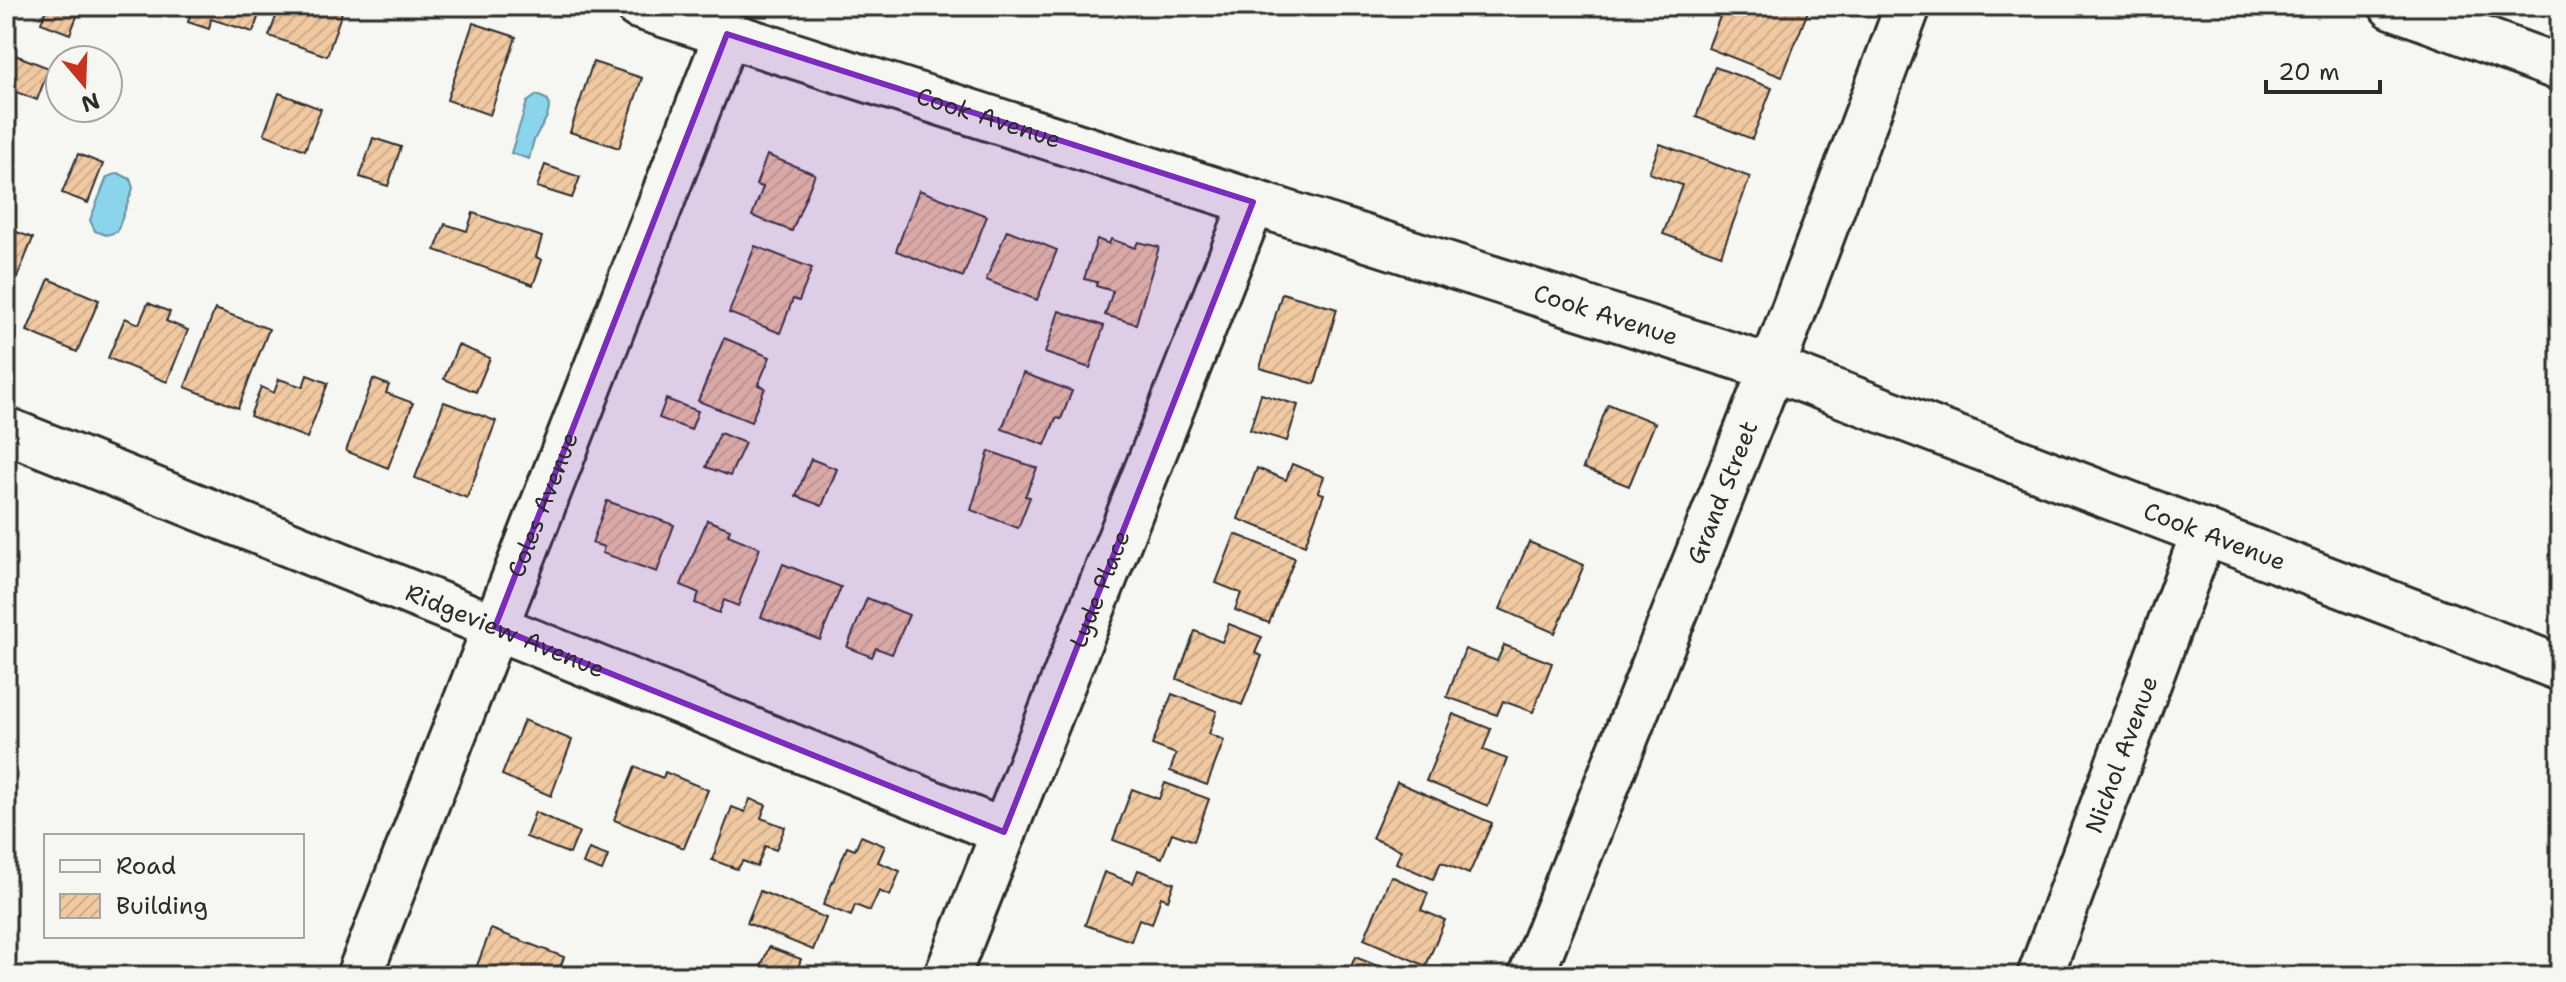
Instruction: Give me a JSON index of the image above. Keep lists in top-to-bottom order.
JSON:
{
  "streets": {
    "street": [
      "Cook Avenue",
      "Grand Street",
      "Coles Avenue",
      "Lyde Place",
      "Ridgeview Avenue",
      "Nichol Avenue"
    ]
  },
  "crossings": [
    ["Cook Avenue", "Grand Street"],
    ["Cook Avenue", "Coles Avenue"],
    ["Cook Avenue", "Lyde Place"],
    ["Cook Avenue", "Nichol Avenue"],
    ["Coles Avenue", "Ridgeview Avenue"],
    ["Lyde Place", "Ridgeview Avenue"]
  ],
  "legend": ["Road", "Building"],
  "scale_bar": "20 m",
  "north": "bottom"
}
